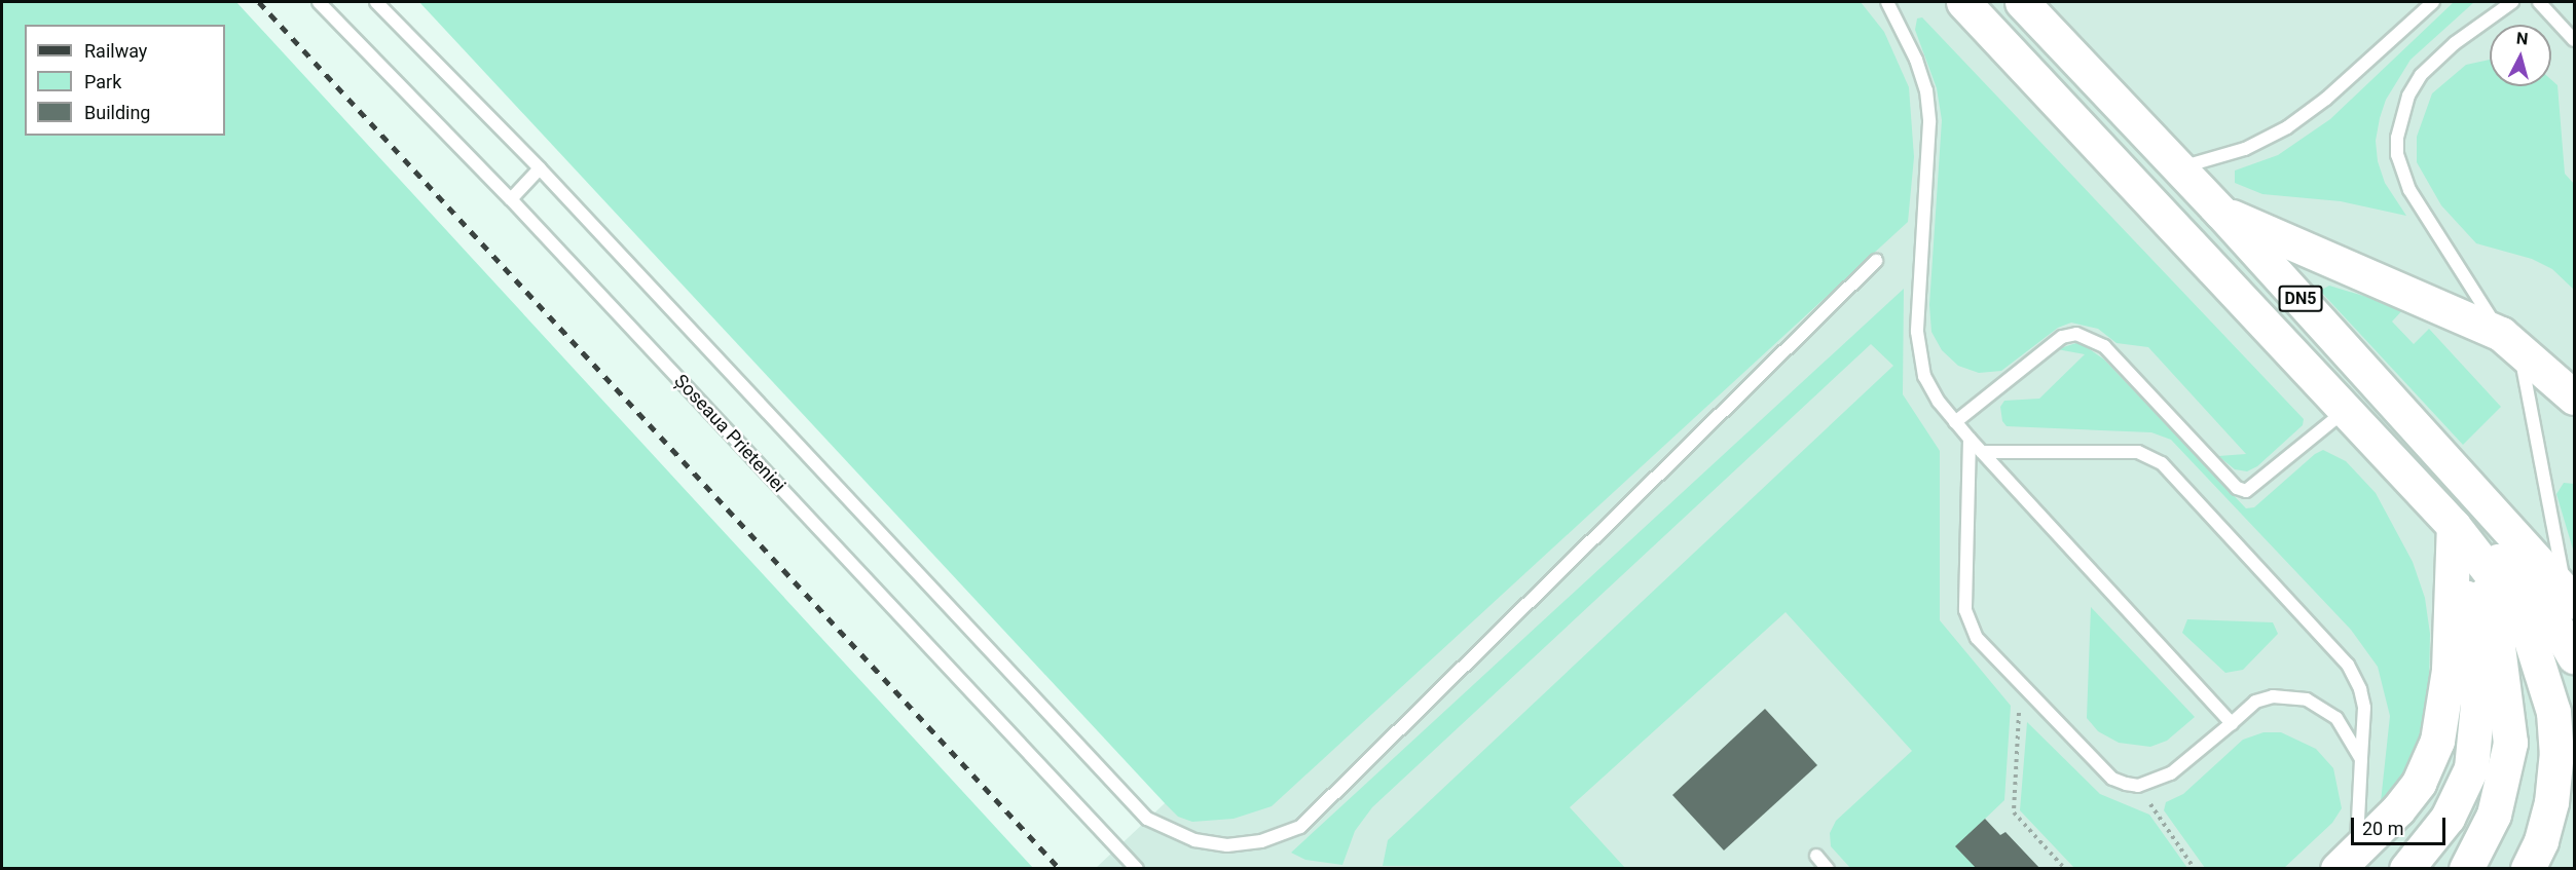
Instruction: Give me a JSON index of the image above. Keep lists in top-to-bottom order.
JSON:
{
  "streets": {
    "highway": ["DN5"],
    "lane": ["Șoseaua Prieteniei"]
  },
  "legend": ["Railway", "Park", "Building"],
  "scale_bar": "20 m",
  "north": "top"
}
